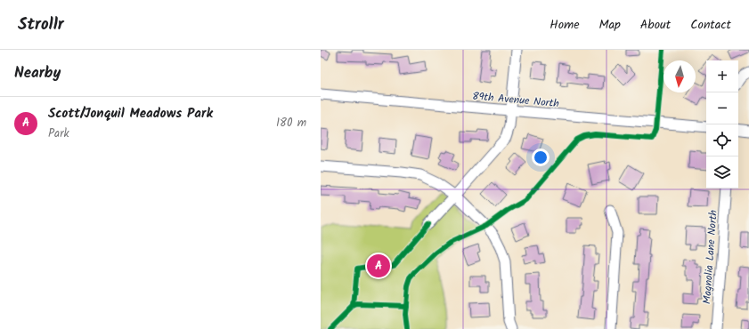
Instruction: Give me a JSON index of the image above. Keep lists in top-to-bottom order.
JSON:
{
  "streets": {
    "street": ["89th Avenue North", "Magnolia Lane North"]
  },
  "north": "bottom",
  "page": {
    "header": "Strollr",
    "nav": [
      "Home",
      "Map",
      "About",
      "Contact"
    ],
    "heading": "Nearby",
    "map_buttons": ["+", "−"],
    "list": [
      {
        "mark": "A",
        "name": "Scott/Jonquil Meadows Park",
        "note": "Park",
        "value": "180 m"
      }
    ],
    "pins": "A"
  }
}
